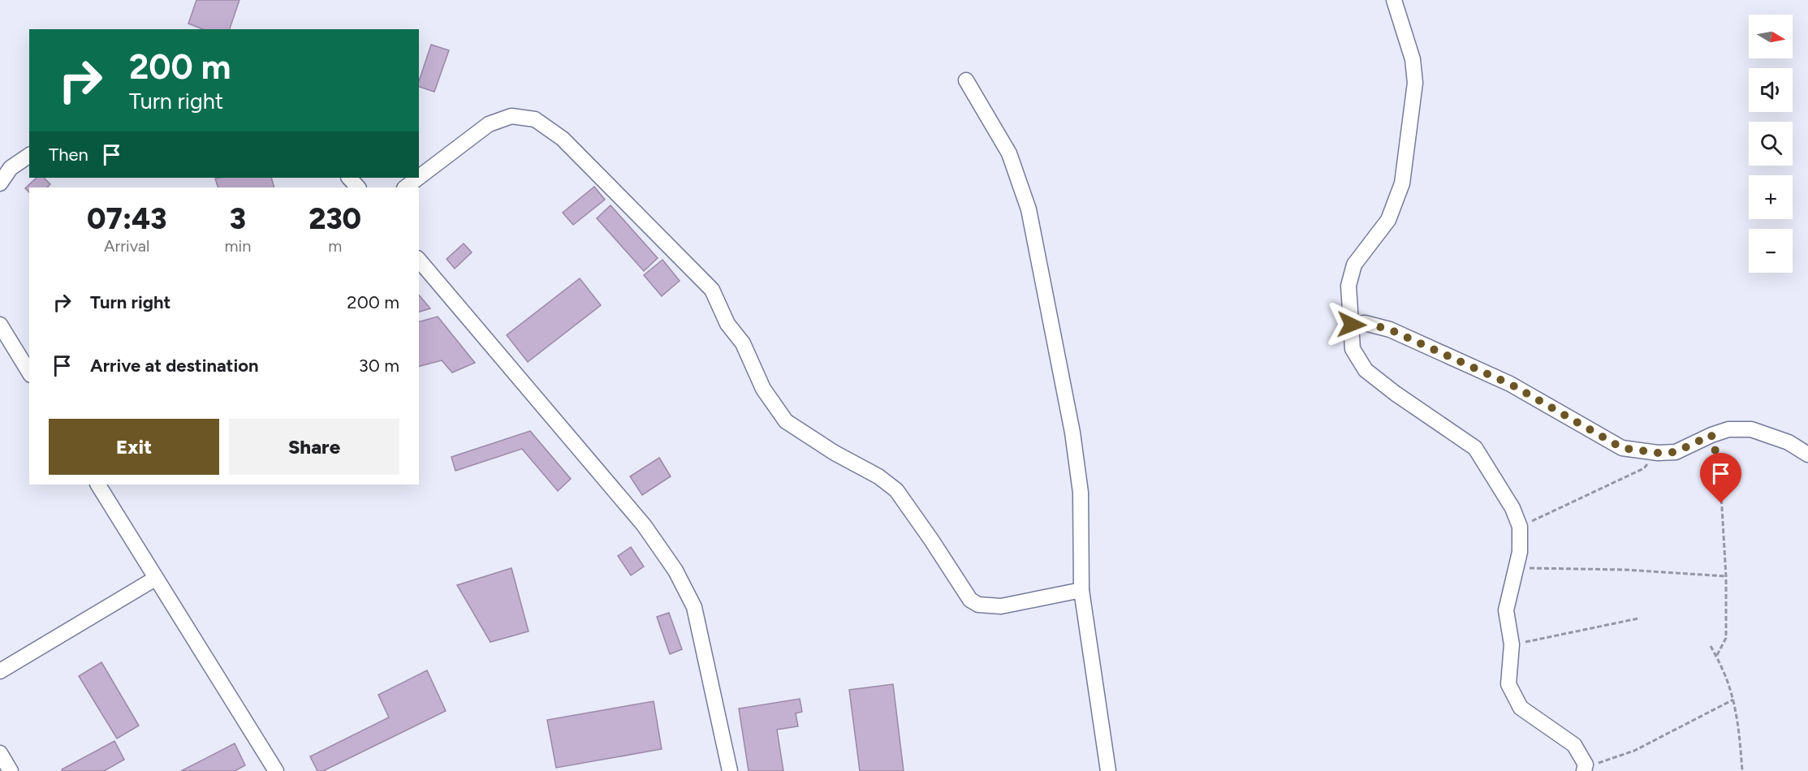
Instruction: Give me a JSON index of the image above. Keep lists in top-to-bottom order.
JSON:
{
  "north": "right",
  "page": {
    "map_buttons": ["+", "−"],
    "turn": ["200 m", "Turn right"],
    "then": "Then",
    "eta": [
      "07:43",
      "Arrival",
      "3",
      "min",
      "230",
      "m"
    ],
    "list": [
      {
        "name": "Turn right",
        "value": "200 m"
      },
      {
        "name": "Arrive at destination",
        "value": "30 m"
      }
    ],
    "buttons": ["Exit", "Share"]
  }
}
